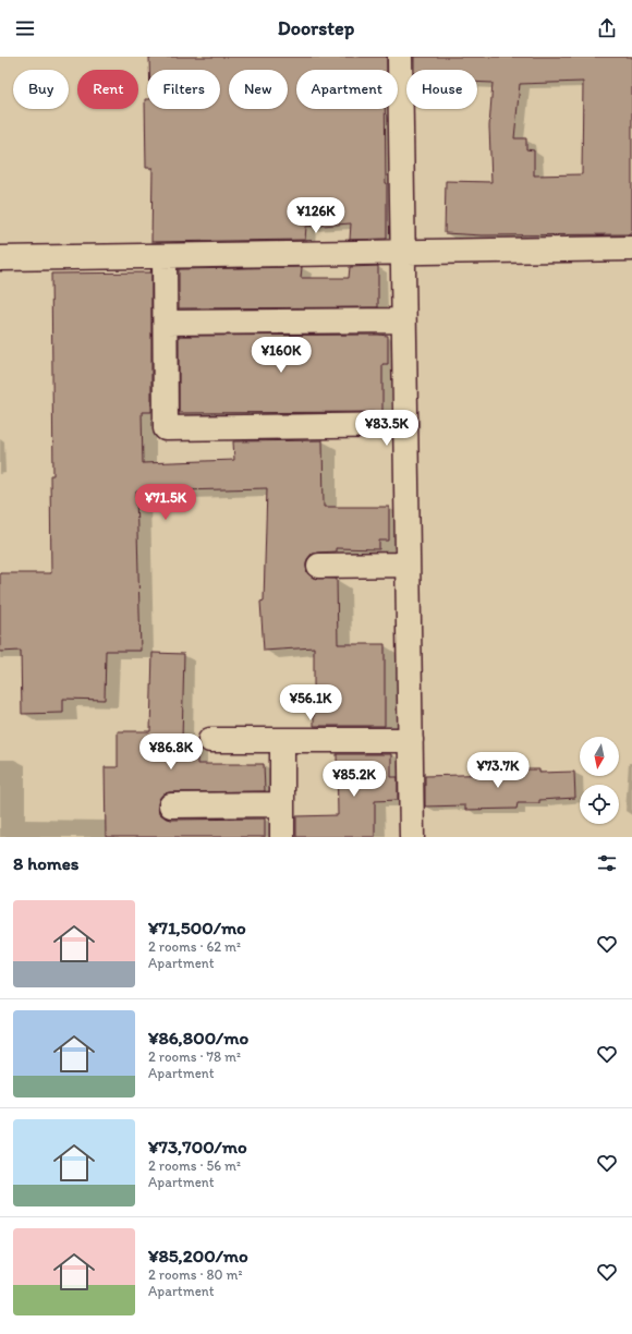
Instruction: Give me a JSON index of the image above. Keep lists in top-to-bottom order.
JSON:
{
  "north": "bottom",
  "page": {
    "header": "Doorstep",
    "chip": [
      "Buy",
      "Rent",
      "Filters",
      "New",
      "Apartment",
      "House"
    ],
    "price": [
      "¥126K",
      "¥160K",
      "¥83.5K",
      "¥71.5K",
      "¥56.1K",
      "¥86.8K",
      "¥73.7K",
      "¥85.2K"
    ],
    "heading": "8 homes",
    "list": [
      {
        "name": "¥71,500/mo",
        "note": "2 rooms · 62 m² · Apartment"
      },
      {
        "name": "¥86,800/mo",
        "note": "2 rooms · 78 m² · Apartment"
      },
      {
        "name": "¥73,700/mo",
        "note": "2 rooms · 56 m² · Apartment"
      },
      {
        "name": "¥85,200/mo",
        "note": "2 rooms · 80 m² · Apartment"
      }
    ]
  }
}
